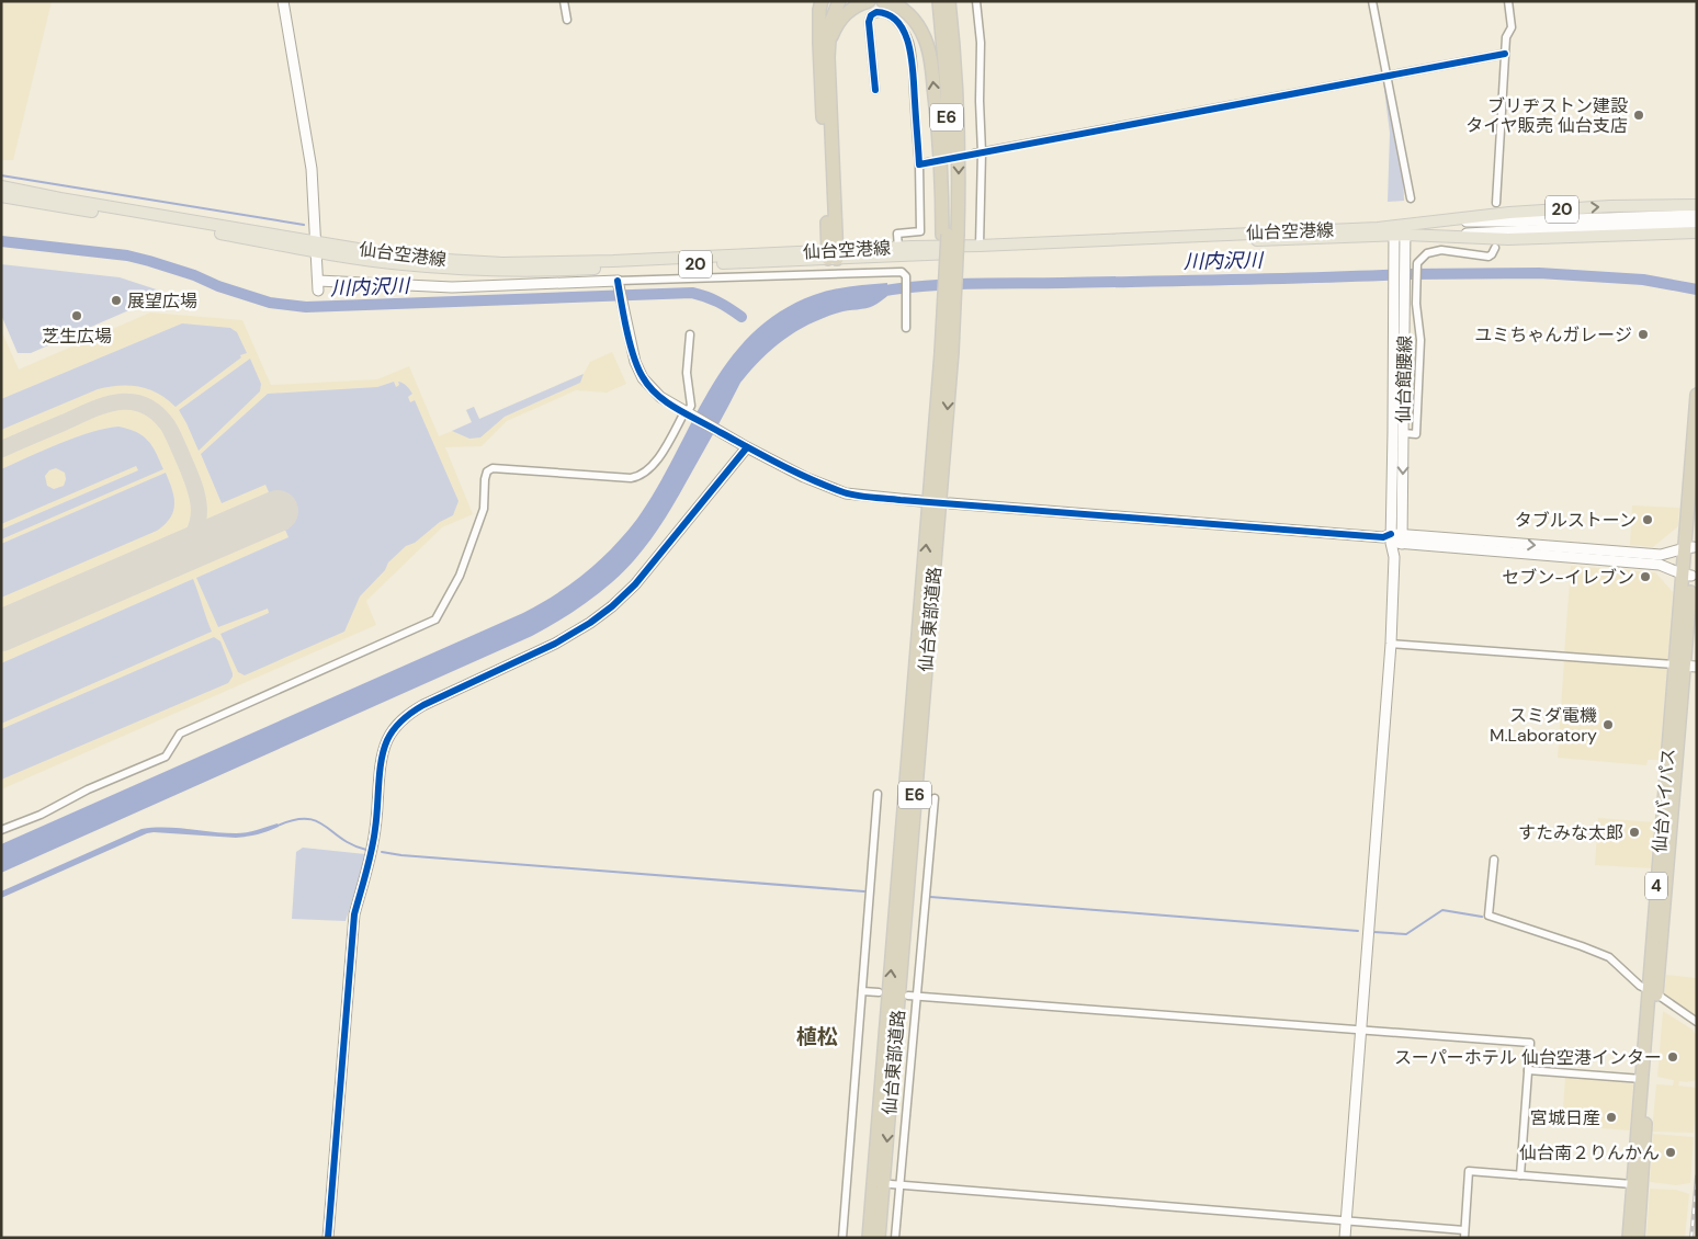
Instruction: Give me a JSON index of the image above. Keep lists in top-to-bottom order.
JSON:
{
  "streets": {
    "highway": [
      "E6",
      "仙台東部道路",
      "仙台バイパス",
      "4"
    ],
    "main road": ["20", "仙台空港線"],
    "street": ["仙台館腰線"]
  },
  "crossings": [
    ["仙台空港線", "仙台館腰線"]
  ],
  "districts": ["植松"],
  "water": ["川内沢川"],
  "places": [
    "ブリヂストン建設 タイヤ販売 仙台支店",
    "展望広場",
    "芝生広場",
    "ユミちゃんガレージ",
    "タブルストーン",
    "セブン-イレブン",
    "スミダ電機 M.Laboratory",
    "すたみな太郎",
    "スーパーホテル 仙台空港インター",
    "宮城日産",
    "仙台南２りんかん"
  ]
}
